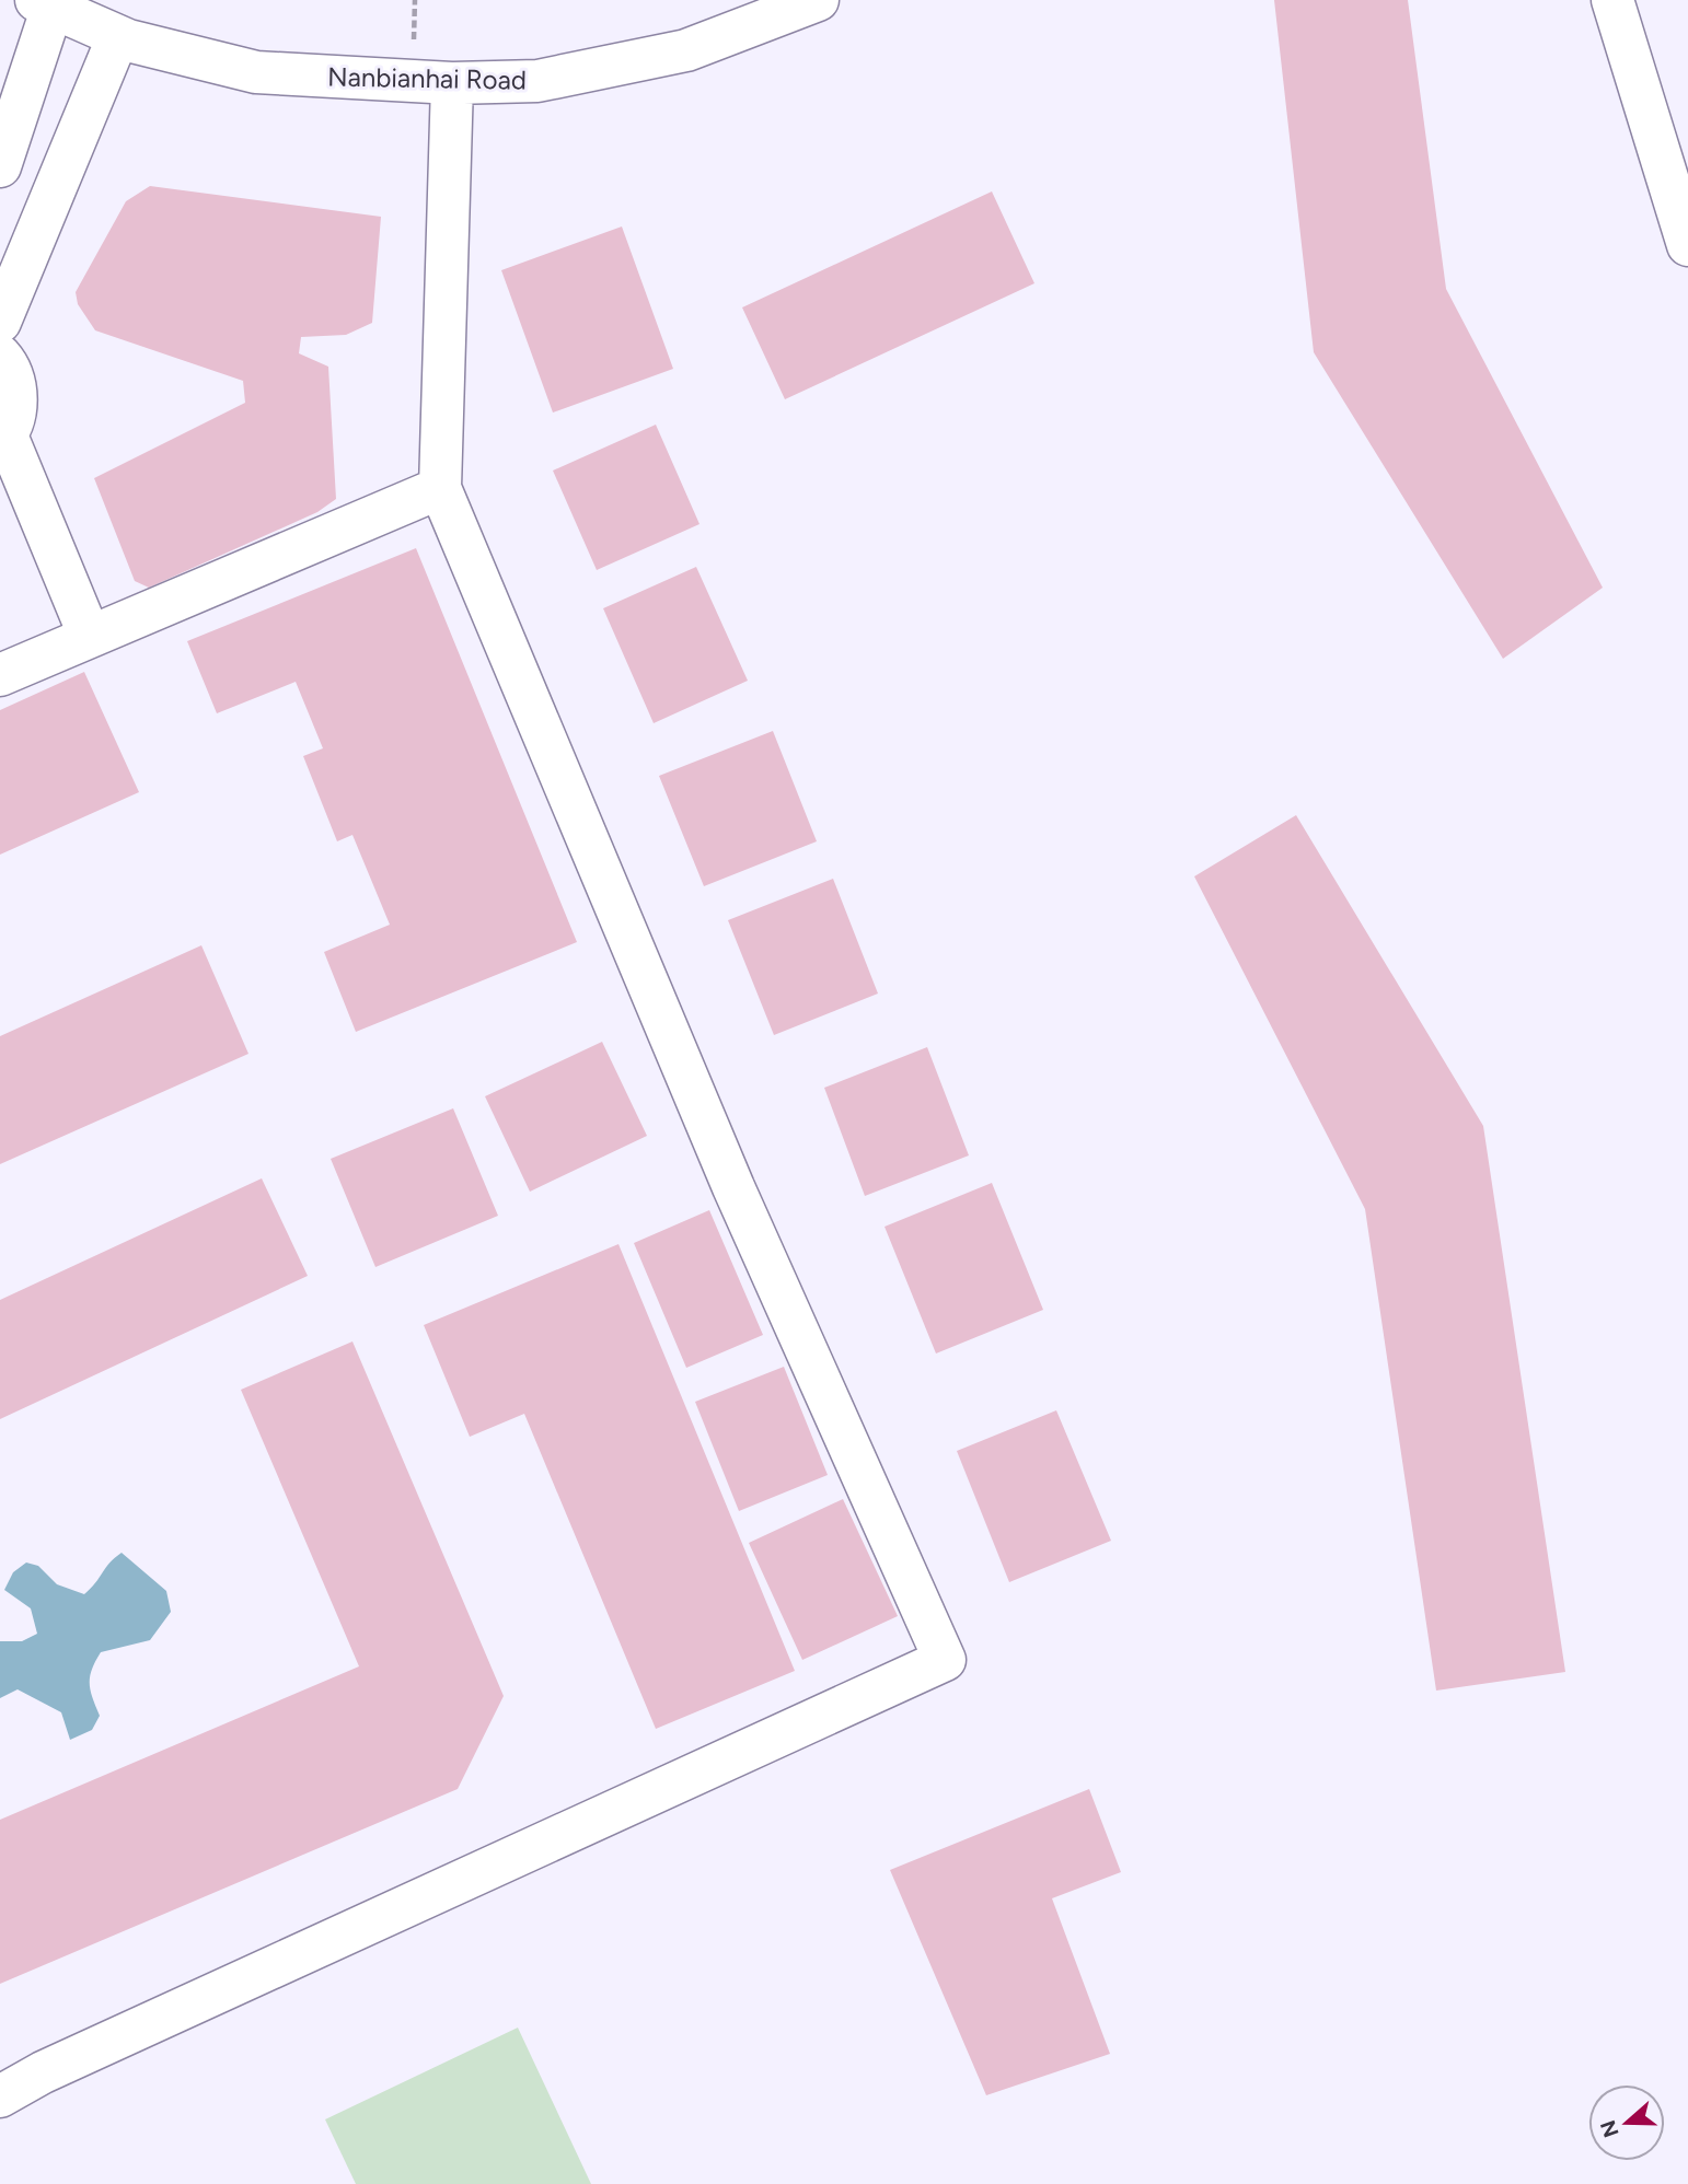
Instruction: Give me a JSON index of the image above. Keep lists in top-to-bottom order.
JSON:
{
  "streets": {
    "street": ["Nanbianhai Road"]
  },
  "north": "left"
}
